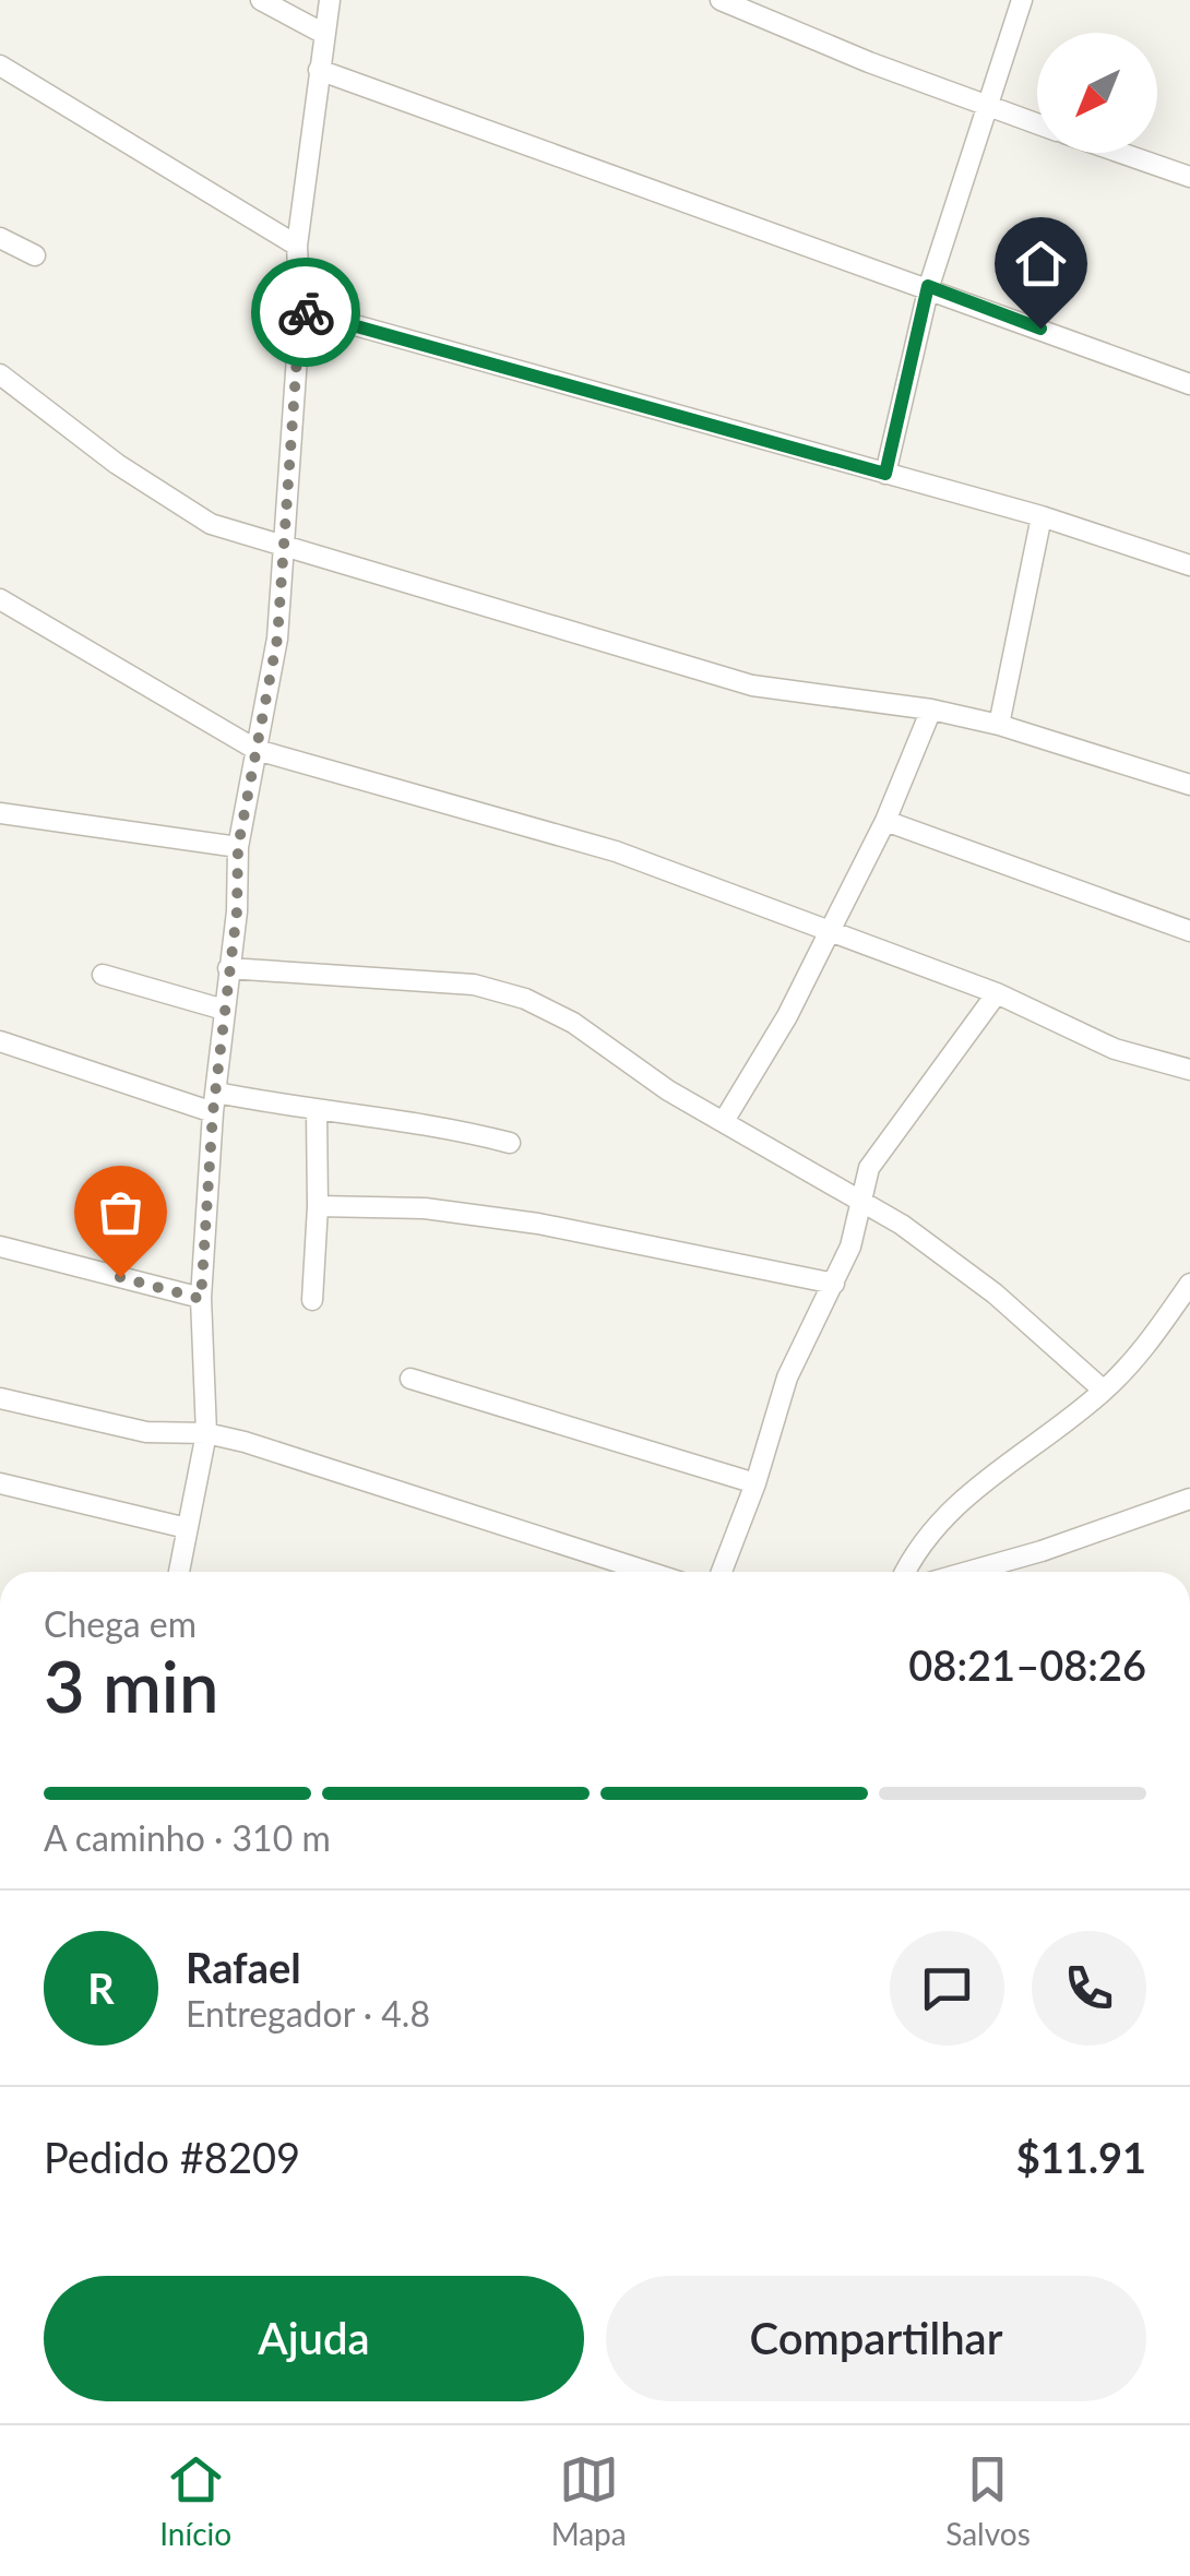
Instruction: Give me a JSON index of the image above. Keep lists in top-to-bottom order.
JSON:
{
  "north": "bottom left",
  "page": {
    "heading": ["3 min", "Chega em", "08:21–08:26"],
    "panel": [
      "Rafael",
      "Entregador · 4.8",
      "Pedido #8209",
      "$11.91"
    ],
    "bar": "A caminho · 310 m",
    "round": "R",
    "buttons": ["Ajuda", "Compartilhar"],
    "tabs": ["Início", "Mapa", "Salvos"]
  }
}
